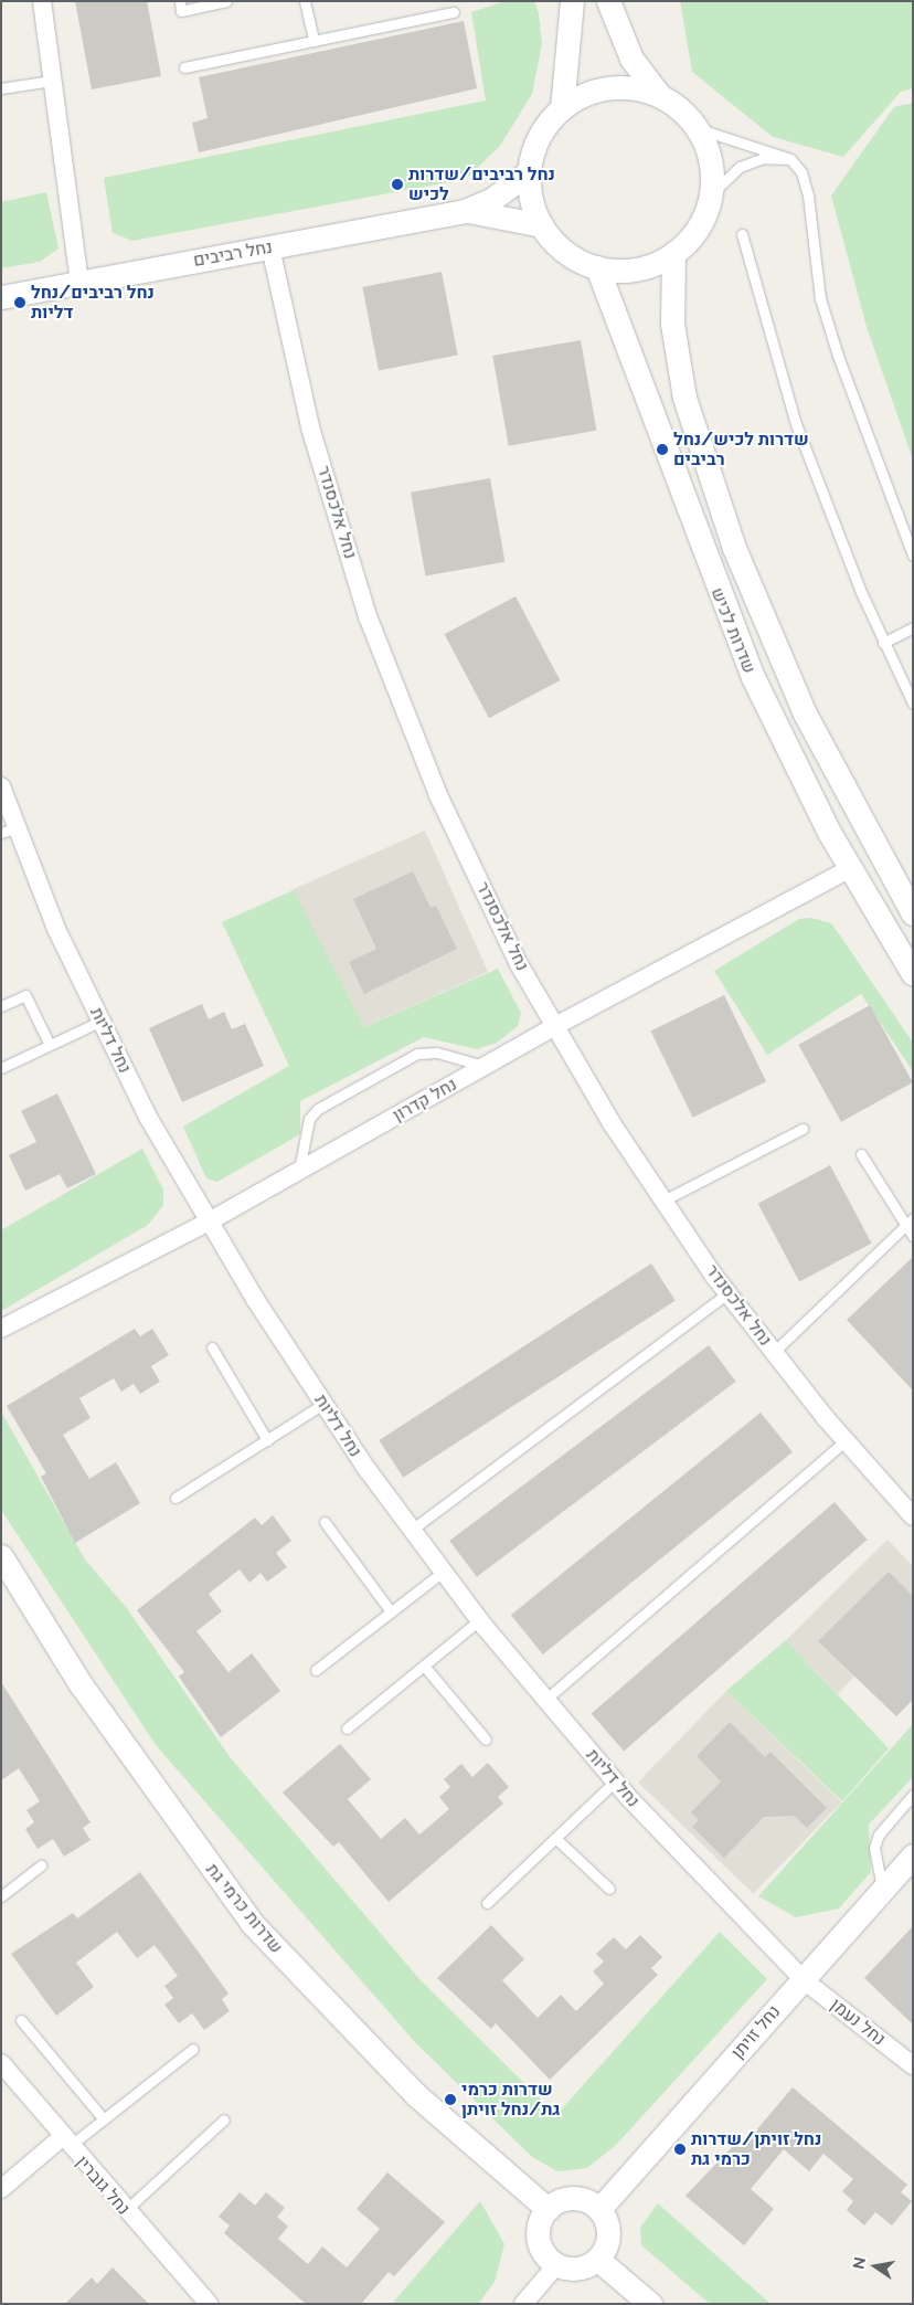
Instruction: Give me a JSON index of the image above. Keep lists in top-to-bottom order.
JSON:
{
  "streets": {
    "street": [
      "נחל רביבים",
      "נחל אלכסנדר",
      "שדרות לכיש",
      "נחל דליות",
      "נחל קדרון",
      "שדרות כרמי גת",
      "נחל נעמן",
      "נחל זויתן",
      "נחל גוברין"
    ]
  },
  "crossings": [
    ["נחל רביבים", "נחל אלכסנדר"],
    ["נחל רביבים", "שדרות לכיש"],
    ["נחל אלכסנדר", "נחל קדרון"],
    ["שדרות לכיש", "נחל קדרון"],
    ["נחל דליות", "נחל קדרון"],
    ["נחל דליות", "נחל נעמן"],
    ["נחל דליות", "נחל זויתן"],
    ["שדרות כרמי גת", "נחל זויתן"],
    ["נחל נעמן", "נחל זויתן"]
  ],
  "places": [
    "נחל רביבים/שדרות לכיש",
    "נחל רביבים/נחל דליות",
    "שדרות לכיש/נחל רביבים",
    "שדרות כרמי גת/נחל זויתן",
    "נחל זויתן/שדרות כרמי גת"
  ],
  "north": "left"
}
